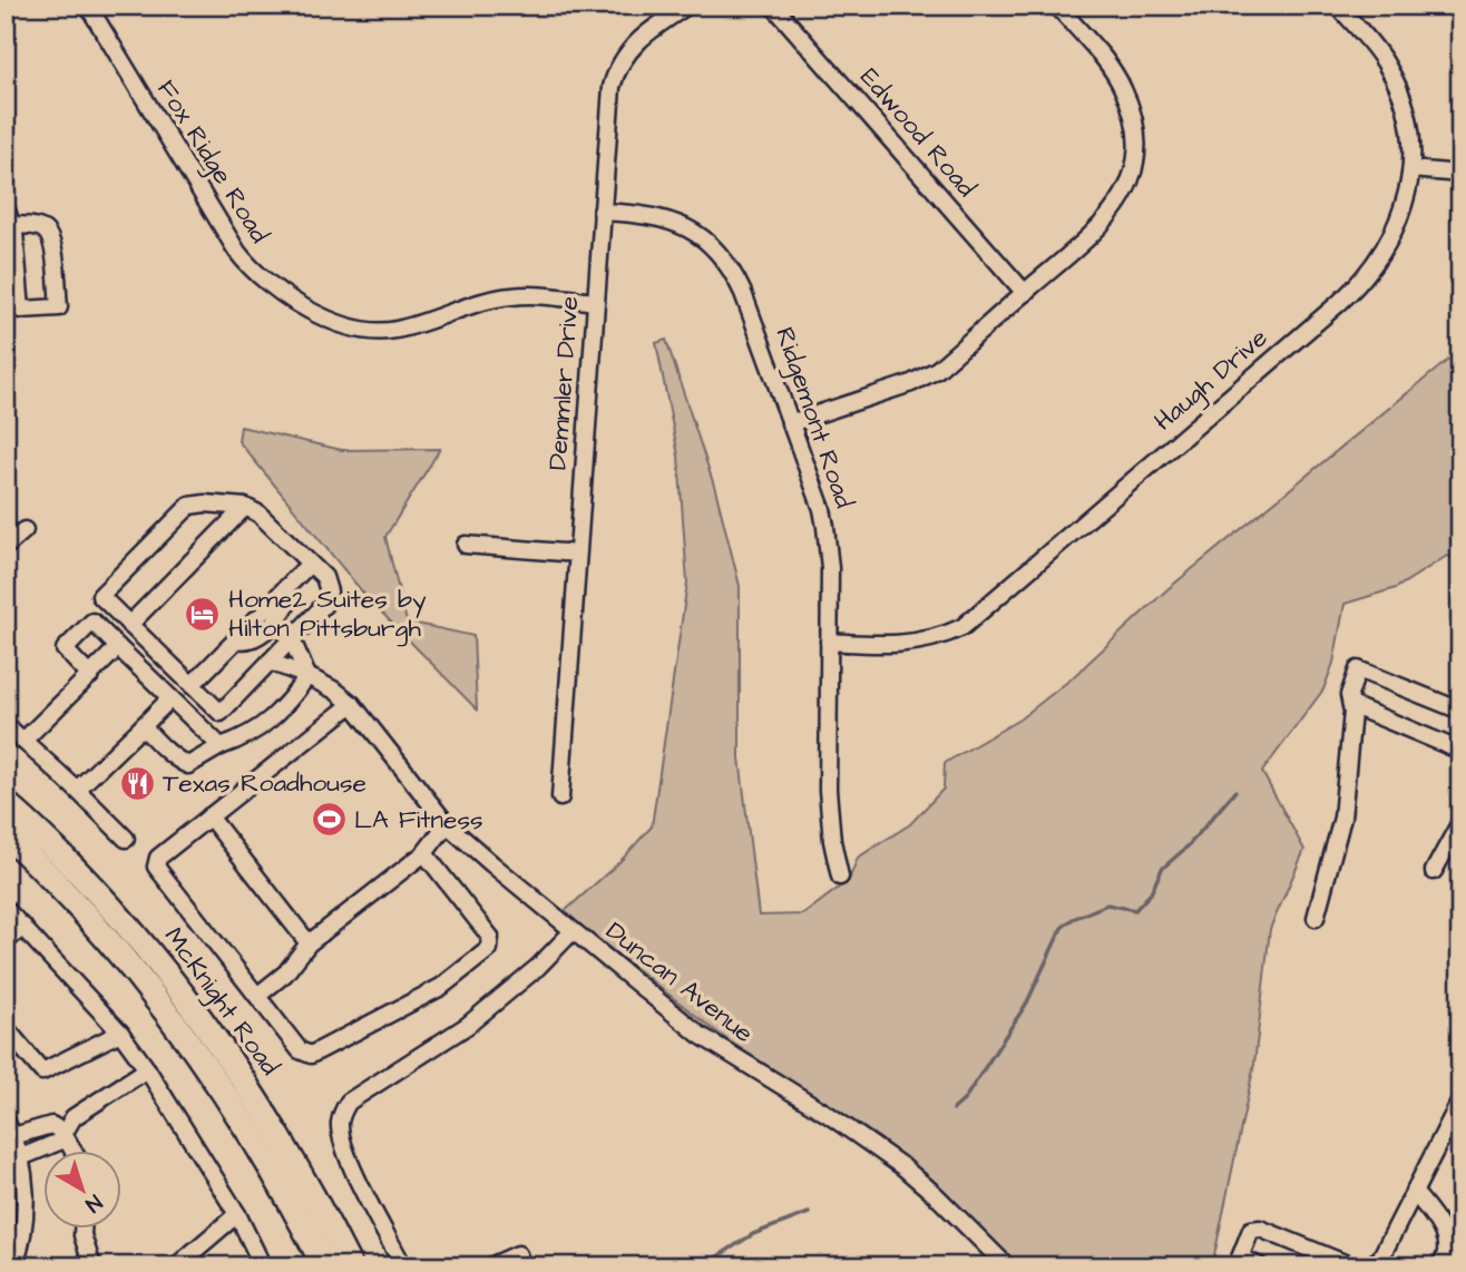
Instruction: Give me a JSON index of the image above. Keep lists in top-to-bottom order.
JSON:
{
  "streets": {
    "highway": ["McKnight Road"],
    "street": [
      "Edwood Road",
      "Fox Ridge Road",
      "Haugh Drive",
      "Demmler Drive",
      "Ridgemont Road",
      "Duncan Avenue"
    ]
  },
  "crossings": [
    ["Fox Ridge Road", "Demmler Drive"],
    ["Haugh Drive", "Ridgemont Road"],
    ["Demmler Drive", "Ridgemont Road"]
  ],
  "places": {
    "hotel": ["Home2 Suites by Hilton Pittsburgh"],
    "restaurant": ["Texas Roadhouse"],
    "sports": ["LA Fitness"]
  },
  "north": "bottom right"
}
